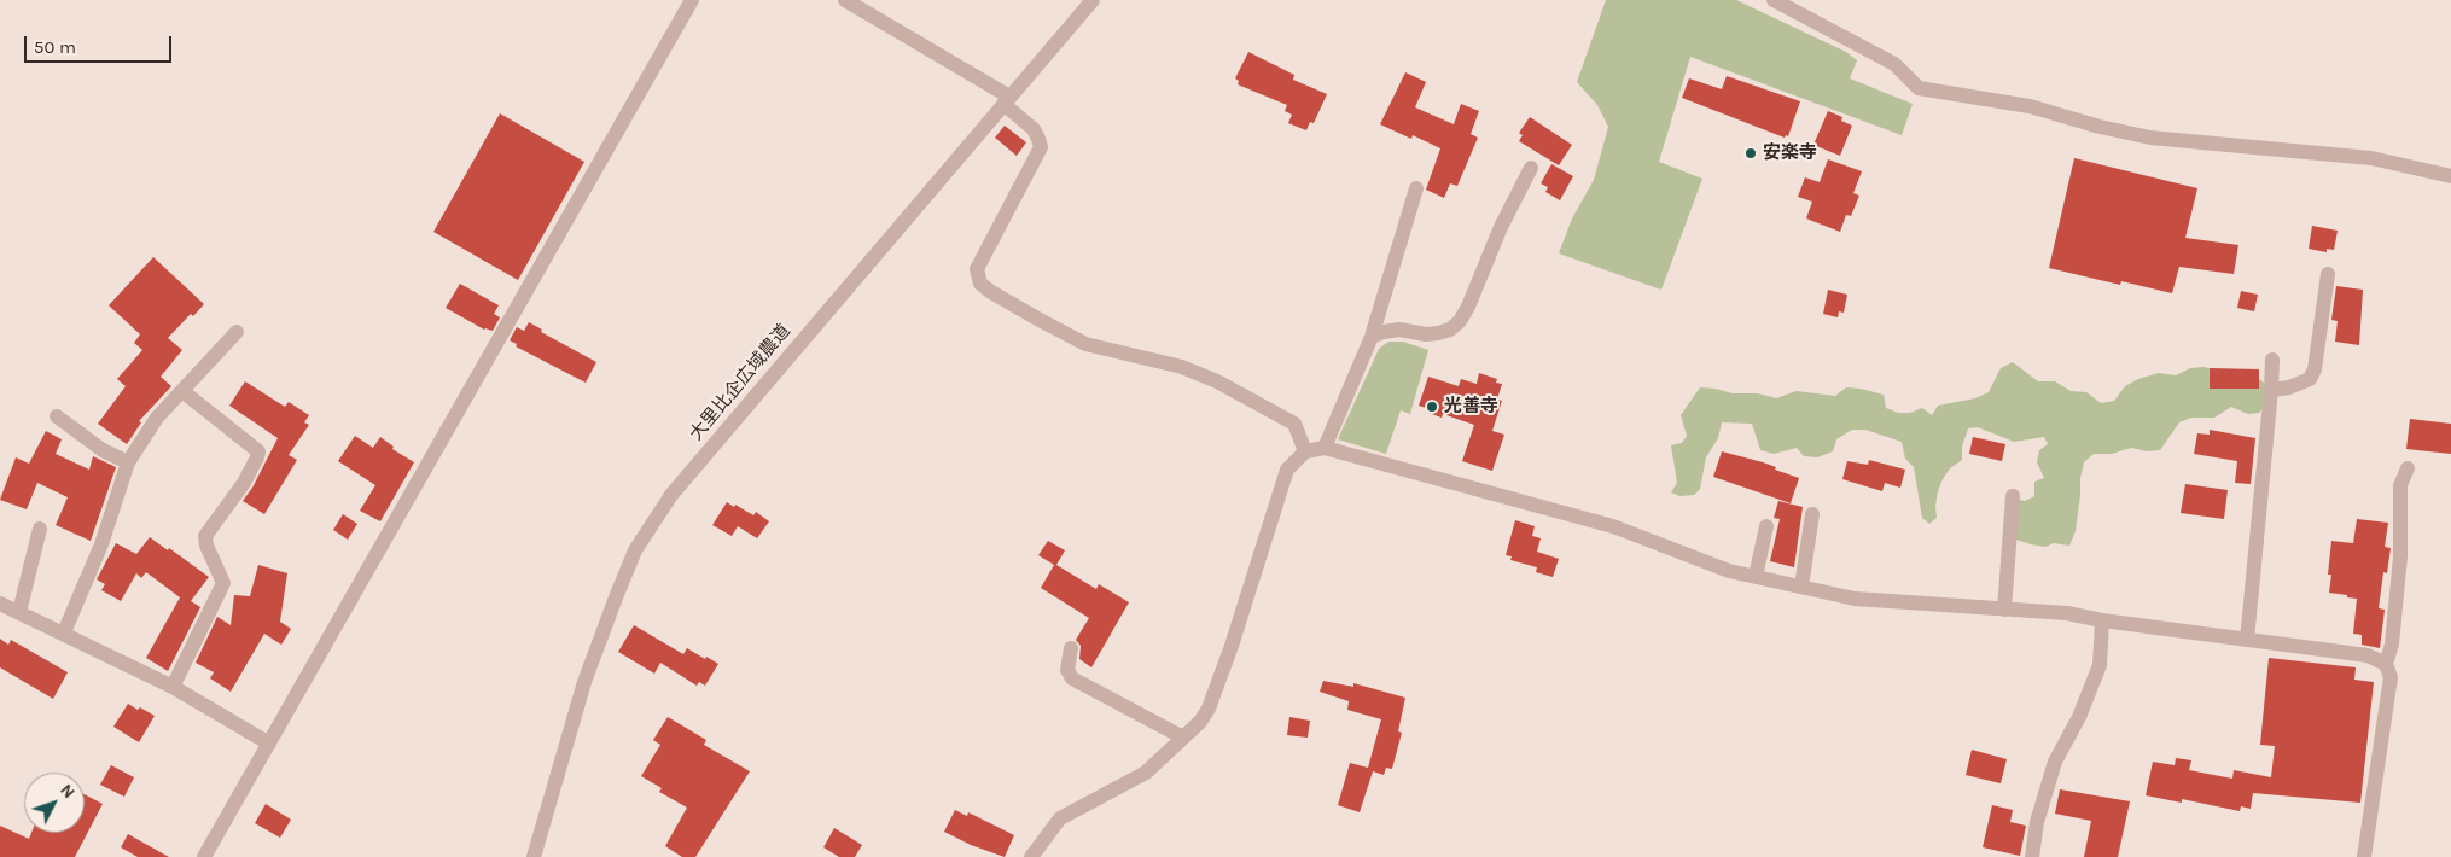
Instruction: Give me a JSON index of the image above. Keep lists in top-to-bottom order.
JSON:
{
  "streets": {
    "street": ["大里比企広域農道"]
  },
  "places": ["安楽寺", "光善寺"],
  "scale_bar": "50 m",
  "north": "top right"
}
